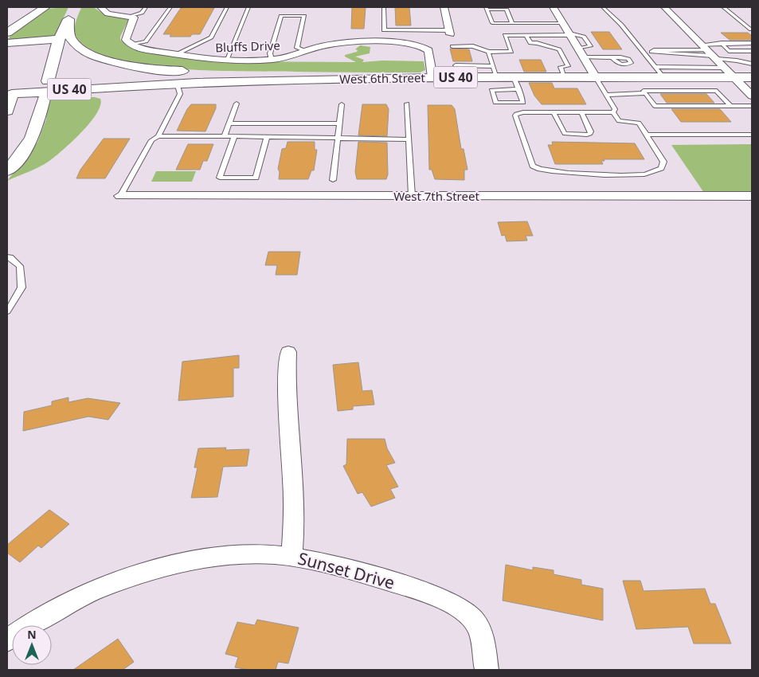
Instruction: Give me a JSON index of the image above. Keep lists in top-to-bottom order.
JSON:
{
  "streets": {
    "highway": ["US 40", "West 6th Street"],
    "street": ["Bluffs Drive", "West 7th Street", "Sunset Drive"]
  },
  "crossings": [
    ["Bluffs Drive", "West 6th Street"]
  ],
  "north": "top"
}
